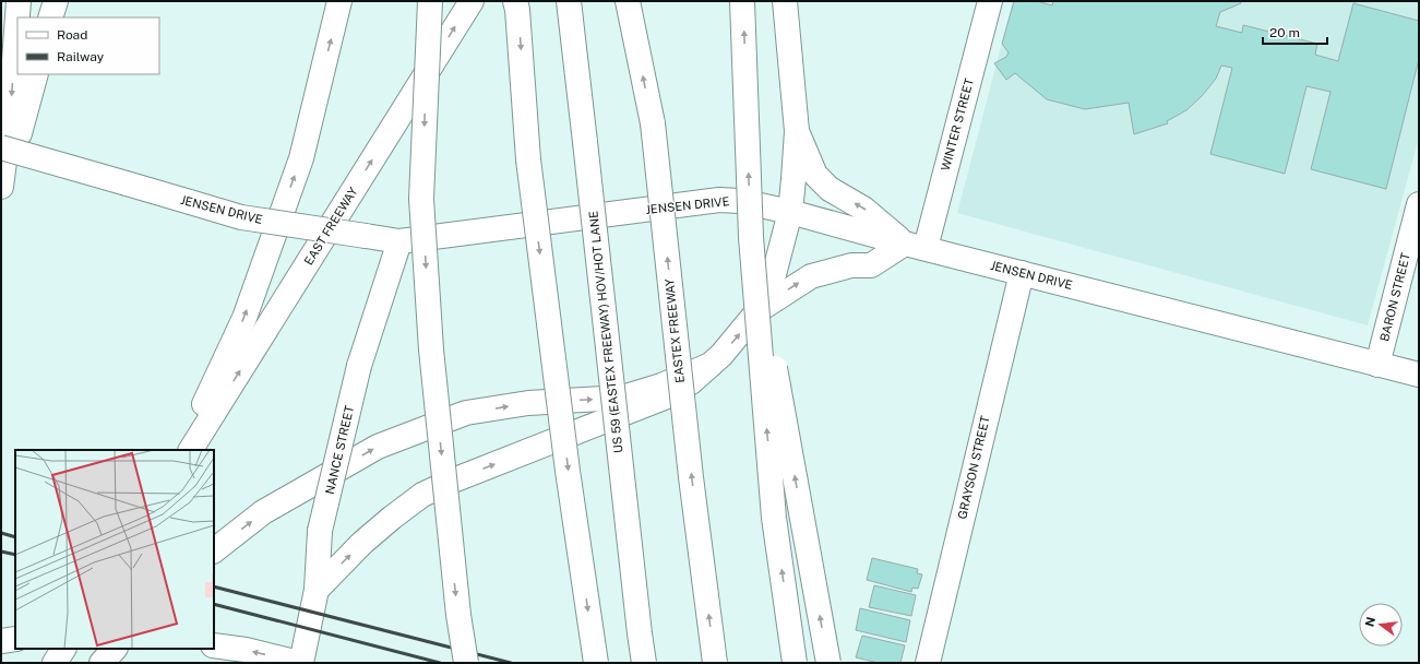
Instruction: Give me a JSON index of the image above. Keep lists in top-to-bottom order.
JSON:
{
  "streets": {
    "main road": [
      "WINTER STREET",
      "JENSEN DRIVE",
      "EAST FREEWAY",
      "BARON STREET",
      "EASTEX FREEWAY",
      "US 59 (EASTEX FREEWAY) HOV/HOT LANE",
      "NANCE STREET",
      "GRAYSON STREET"
    ]
  },
  "crossings": [
    ["WINTER STREET", "JENSEN DRIVE"],
    ["JENSEN DRIVE", "BARON STREET"],
    ["JENSEN DRIVE", "NANCE STREET"],
    ["JENSEN DRIVE", "GRAYSON STREET"]
  ],
  "legend": ["Road", "Railway"],
  "scale_bar": "20 m",
  "north": "left"
}
